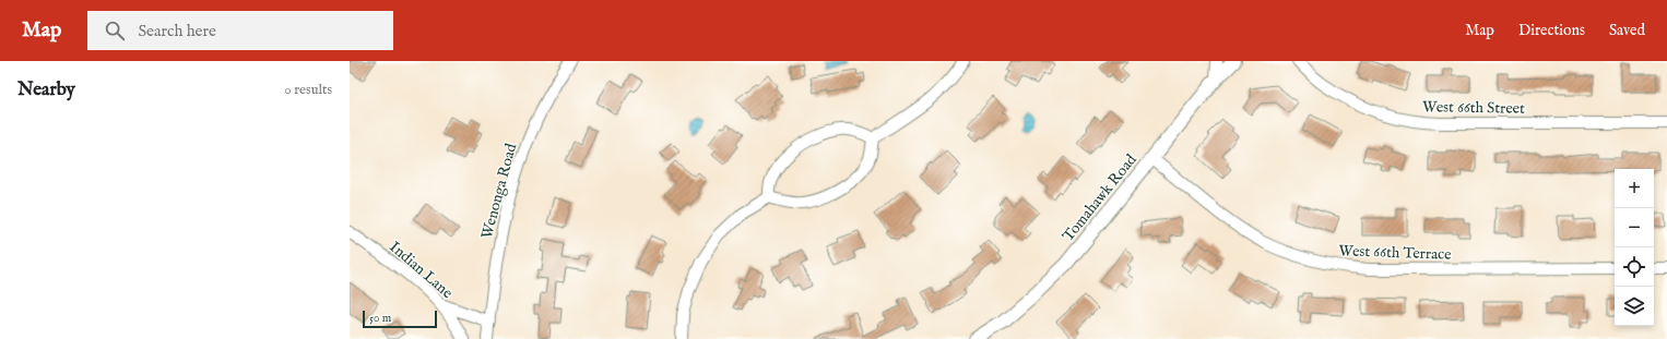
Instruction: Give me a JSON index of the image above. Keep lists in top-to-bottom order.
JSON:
{
  "streets": {
    "street": [
      "West 66th Street",
      "Wenonga Road",
      "Tomahawk Road",
      "West 66th Terrace",
      "Indian Lane"
    ]
  },
  "crossings": [
    ["Tomahawk Road", "West 66th Terrace"]
  ],
  "scale_bar": "50 m",
  "page": {
    "header": "Map",
    "search": "Search here",
    "nav": ["Map", "Directions", "Saved"],
    "heading": ["Nearby", "0 results"],
    "map_buttons": ["+", "−"],
    "scale": "50 m"
  }
}
